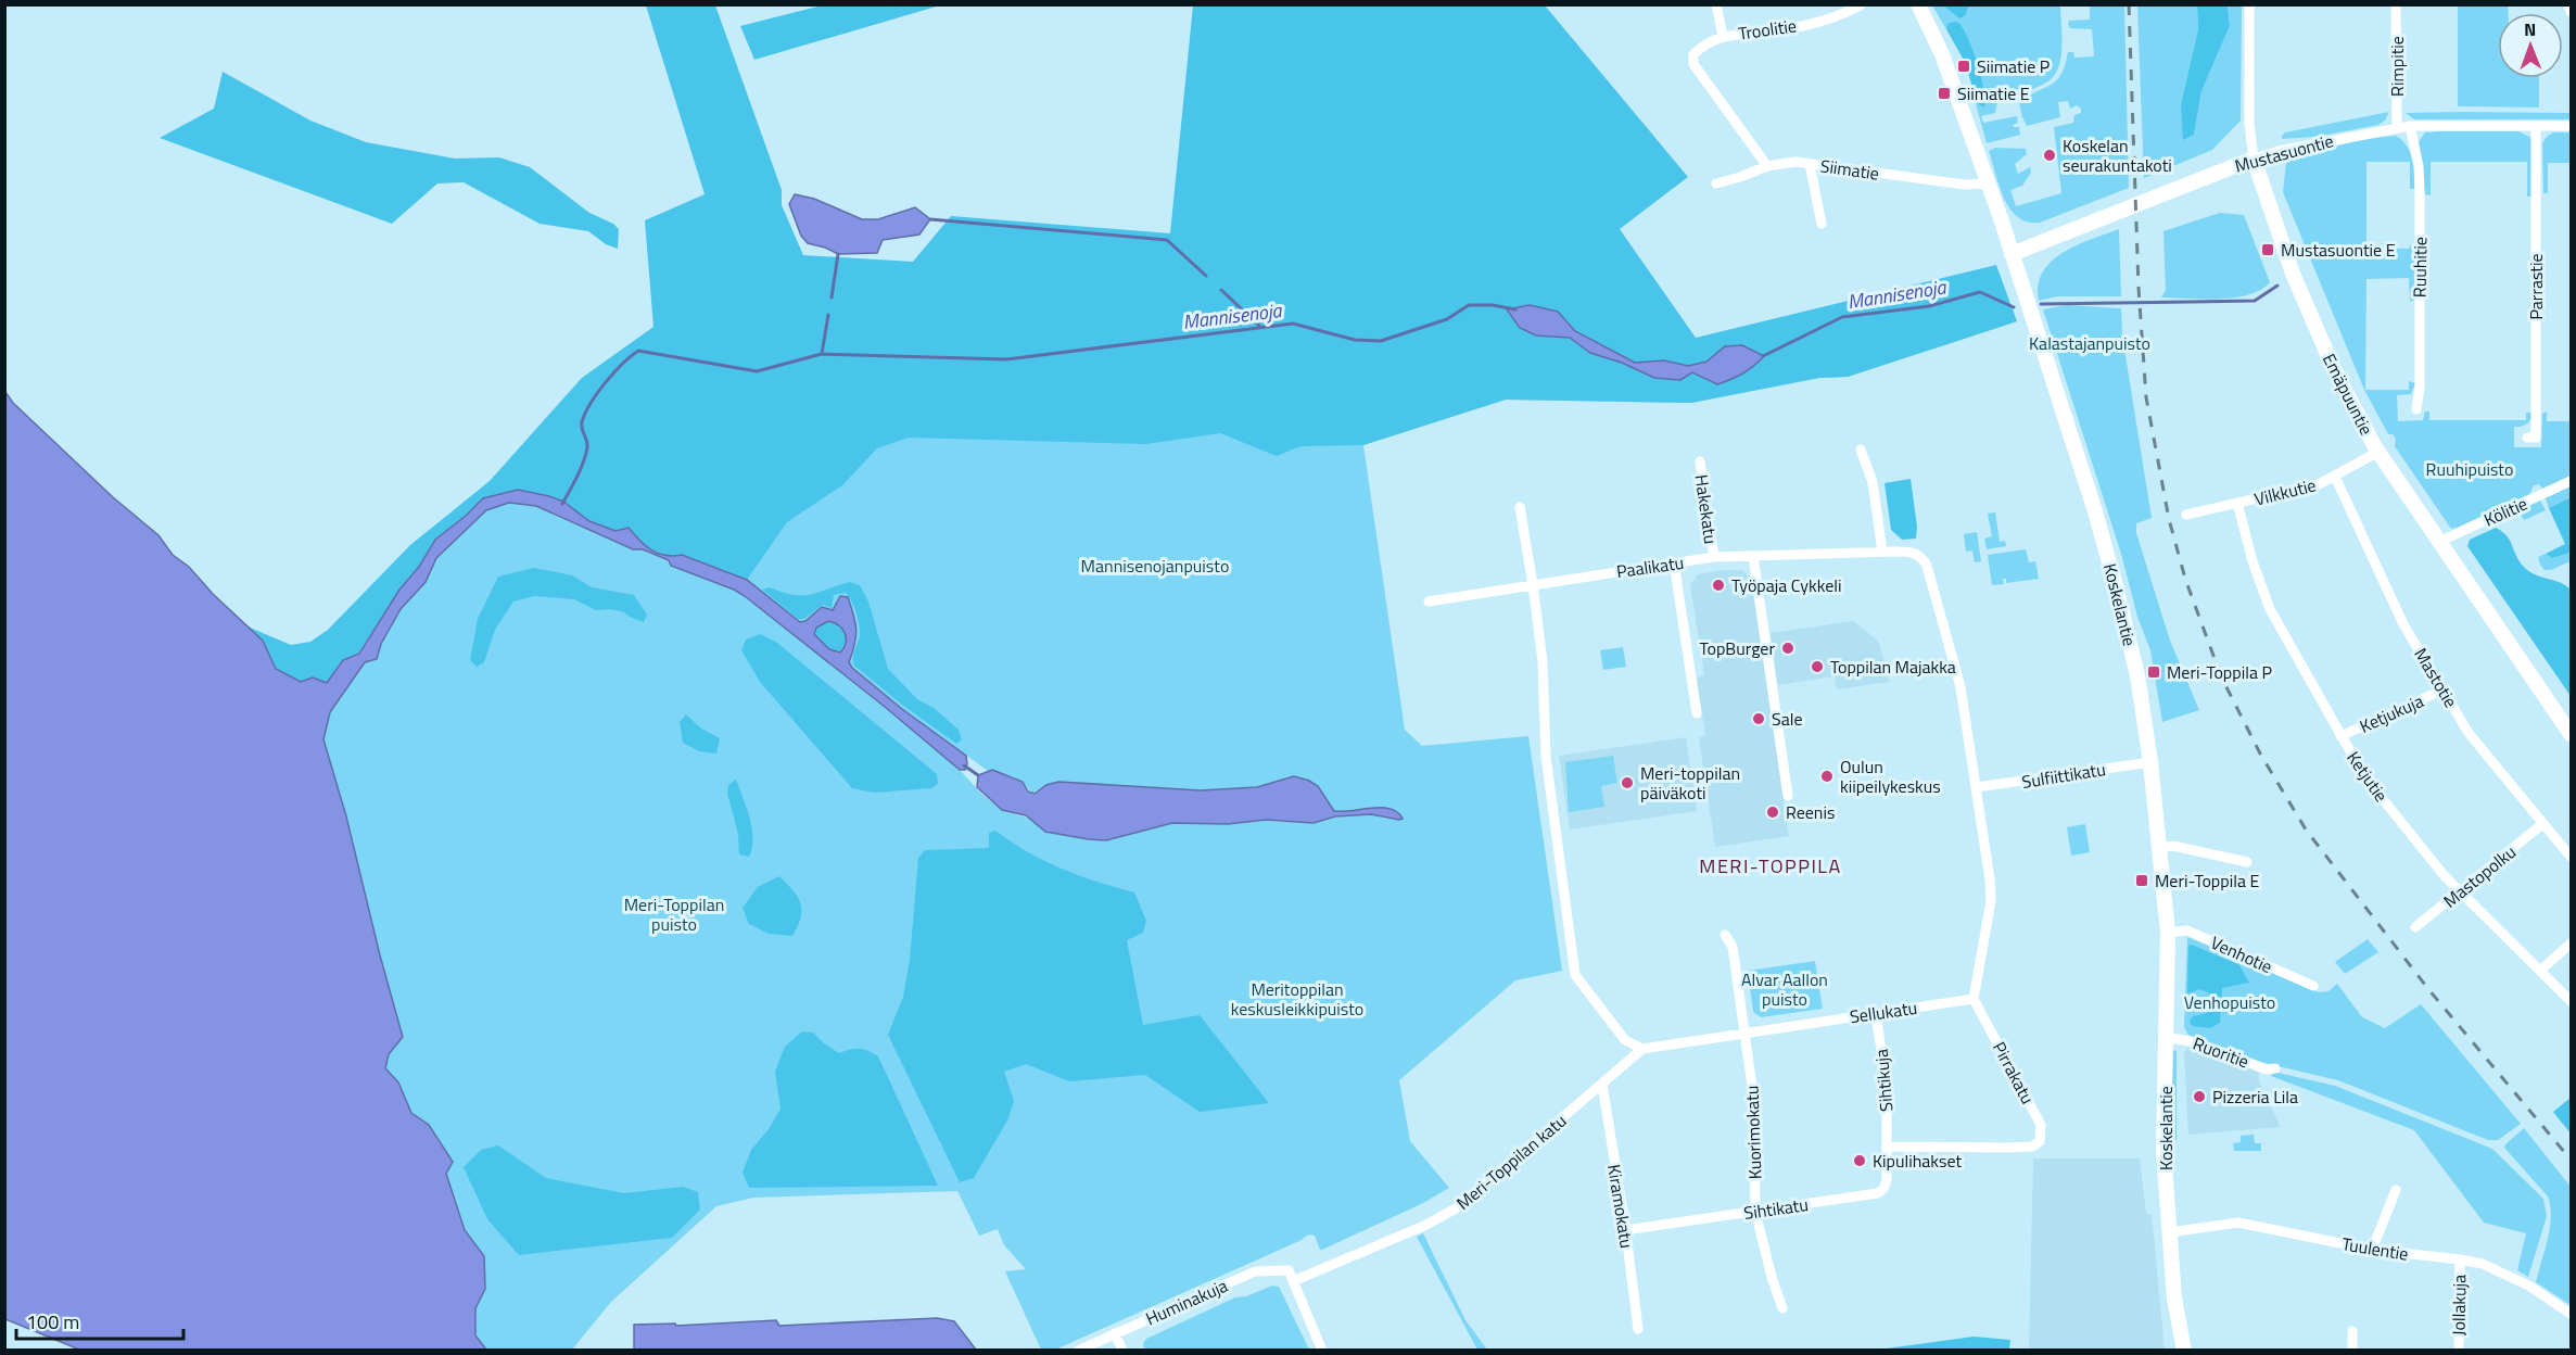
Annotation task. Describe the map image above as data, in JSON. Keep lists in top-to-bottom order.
{
  "streets": {
    "main road": ["Mustasuontie", "Emäpuuntie", "Koskelantie"],
    "street": [
      "Troolitie",
      "Rimpitie",
      "Siimatie",
      "Ruuhitie",
      "Parrastie",
      "Vilkkutie",
      "Hakekatu",
      "Kölitie",
      "Paalikatu",
      "Mastotie",
      "Ketjukuja",
      "Sulfiittikatu",
      "Ketjutie",
      "Mastopolku",
      "Venhotie",
      "Sellukatu",
      "Ruoritie",
      "Pirrakatu",
      "Sihtikuja",
      "Kuorimokatu",
      "Meri-Toppilan katu",
      "Kiramokatu",
      "Sihtikatu",
      "Tuulentie",
      "Huminakuja",
      "Jollakuja"
    ]
  },
  "crossings": [
    ["Troolitie", "Siimatie"],
    ["Rimpitie", "Mustasuontie"],
    ["Mustasuontie", "Ruuhitie"],
    ["Mustasuontie", "Parrastie"],
    ["Mustasuontie", "Emäpuuntie"],
    ["Mustasuontie", "Koskelantie"],
    ["Siimatie", "Koskelantie"],
    ["Emäpuuntie", "Vilkkutie"],
    ["Emäpuuntie", "Kölitie"],
    ["Vilkkutie", "Mastotie"],
    ["Vilkkutie", "Ketjutie"],
    ["Hakekatu", "Paalikatu"],
    ["Paalikatu", "Sulfiittikatu"],
    ["Koskelantie", "Sulfiittikatu"],
    ["Koskelantie", "Venhotie"],
    ["Koskelantie", "Ruoritie"],
    ["Koskelantie", "Tuulentie"],
    ["Mastotie", "Ketjukuja"],
    ["Mastotie", "Mastopolku"],
    ["Ketjukuja", "Ketjutie"],
    ["Ketjutie", "Mastopolku"],
    ["Sellukatu", "Pirrakatu"],
    ["Sellukatu", "Sihtikuja"],
    ["Sellukatu", "Kuorimokatu"],
    ["Sellukatu", "Meri-Toppilan katu"],
    ["Pirrakatu", "Sihtikuja"],
    ["Pirrakatu", "Sihtikatu"],
    ["Sihtikuja", "Sihtikatu"],
    ["Kuorimokatu", "Sihtikatu"],
    ["Meri-Toppilan katu", "Kiramokatu"],
    ["Meri-Toppilan katu", "Huminakuja"],
    ["Kiramokatu", "Sihtikatu"],
    ["Tuulentie", "Jollakuja"]
  ],
  "districts": ["MERI-TOPPILA"],
  "water": ["Mannisenoja"],
  "parks": [
    "Kalastajanpuisto",
    "Ruuhipuisto",
    "Mannisenojanpuisto",
    "Meri-Toppilan puisto",
    "Alvar Aallon puisto",
    "Meritoppilan keskusleikkipuisto",
    "Venhopuisto"
  ],
  "places": {
    "transit": [
      "Siimatie P",
      "Siimatie E",
      "Mustasuontie E",
      "Meri-Toppila P",
      "Meri-Toppila E"
    ],
    "other": [
      "Koskelan seurakuntakoti",
      "Työpaja Cykkeli",
      "TopBurger",
      "Toppilan Majakka",
      "Sale",
      "Oulun kiipeilykeskus",
      "Meri-toppilan päiväkoti",
      "Reenis",
      "Pizzeria Lila",
      "Kipulihakset"
    ]
  },
  "scale_bar": "100 m",
  "north": "top"
}
